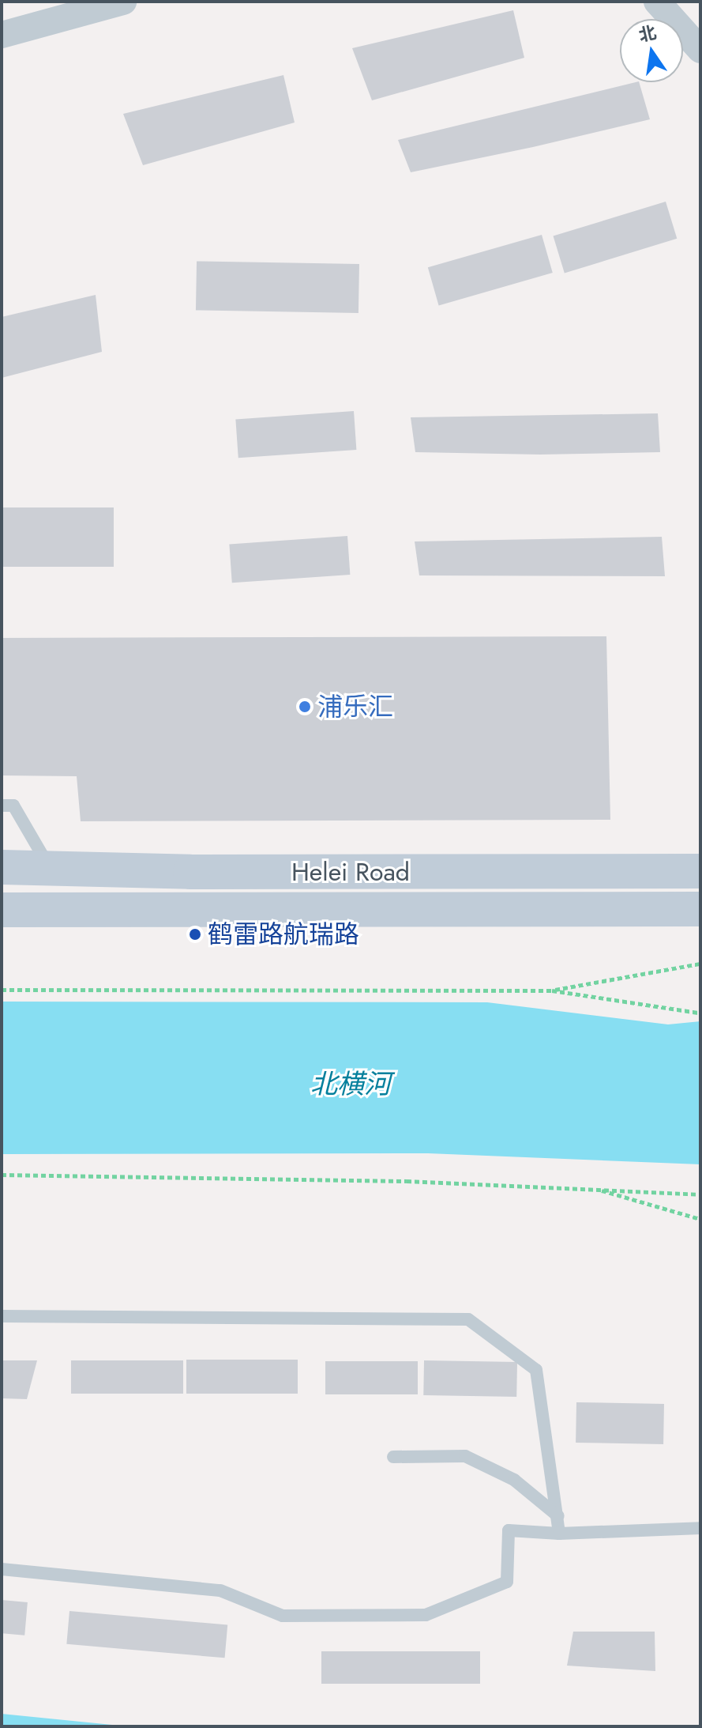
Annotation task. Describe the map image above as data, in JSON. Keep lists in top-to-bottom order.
{
  "streets": {
    "street": ["Helei Road"]
  },
  "water": ["北横河"],
  "places": ["浦乐汇", "鹤雷路航瑞路"],
  "north": "top"
}
